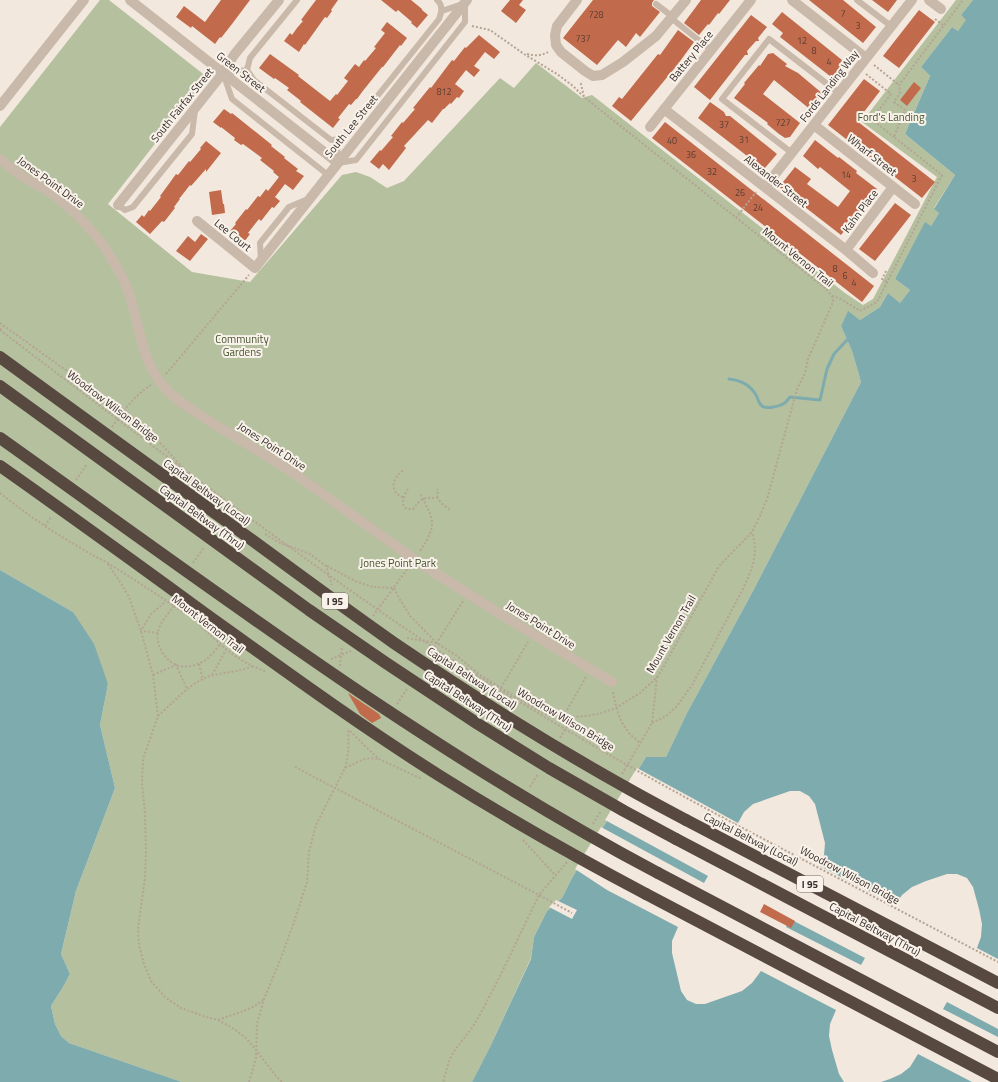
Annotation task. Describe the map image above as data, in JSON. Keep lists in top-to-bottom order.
{
  "streets": {
    "highway": ["Capital Beltway (Local)", "Capital Beltway (Thru)", "I 95"],
    "street": [
      "Battery Place",
      "Green Street",
      "Fords Landing Way",
      "South Fairfax Street",
      "South Lee Street",
      "Wharf Street",
      "Alexander Street",
      "Jones Point Drive",
      "Kahn Place",
      "Lee Court"
    ],
    "path": ["Mount Vernon Trail", "Woodrow Wilson Bridge"]
  },
  "crossings": [
    ["Battery Place", "Alexander Street"],
    ["Green Street", "South Fairfax Street"],
    ["Green Street", "South Lee Street"],
    ["Fords Landing Way", "Wharf Street"],
    ["Fords Landing Way", "Alexander Street"],
    ["South Lee Street", "Lee Court"],
    ["Wharf Street", "Kahn Place"],
    ["Alexander Street", "Kahn Place"]
  ],
  "parks": ["Ford's Landing", "Community Gardens", "Jones Point Park"],
  "house_numbers": [
    "7",
    "728",
    "3",
    "737",
    "12",
    "8",
    "4",
    "812",
    "727",
    "37",
    "31",
    "40",
    "36",
    "32",
    "14",
    "3",
    "26",
    "24",
    "8",
    "6",
    "4"
  ]
}
